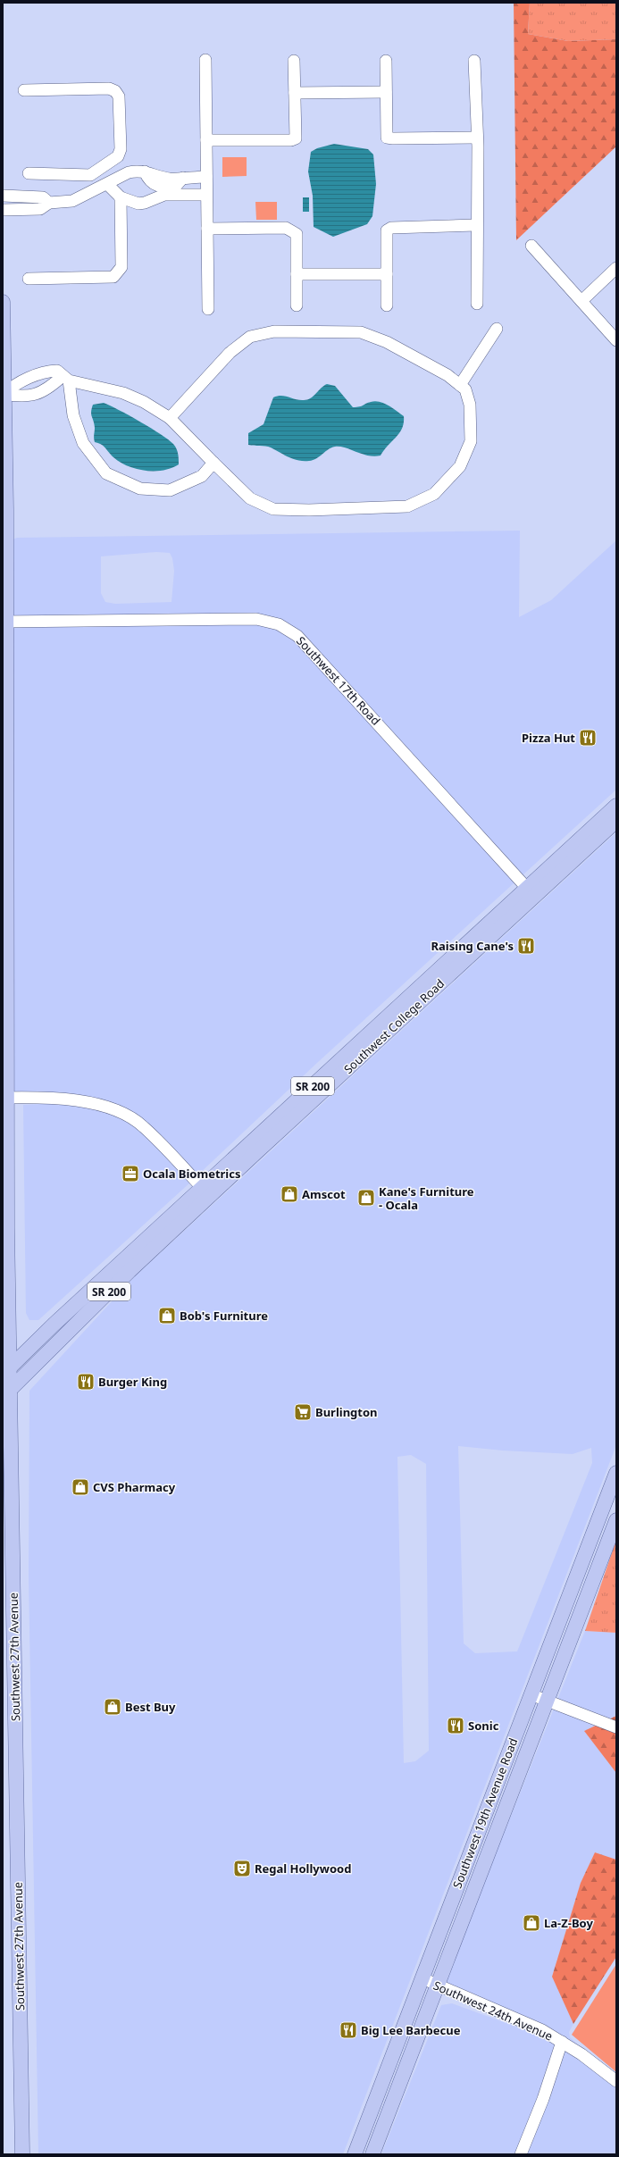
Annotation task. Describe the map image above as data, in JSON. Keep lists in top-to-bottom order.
{
  "streets": {
    "main road": [
      "Southwest College Road",
      "SR 200",
      "Southwest 27th Avenue",
      "Southwest 19th Avenue Road"
    ],
    "street": ["Southwest 17th Road", "Southwest 24th Avenue"]
  },
  "crossings": [
    ["Southwest 17th Road", "Southwest College Road"],
    ["Southwest 17th Road", "Southwest 27th Avenue"],
    ["Southwest College Road", "Southwest 27th Avenue"],
    ["Southwest 19th Avenue Road", "Southwest 24th Avenue"]
  ],
  "places": {
    "restaurant": [
      "Pizza Hut",
      "Raising Cane's",
      "Burger King",
      "Sonic",
      "Big Lee Barbecue"
    ],
    "office": ["Ocala Biometrics"],
    "shop": [
      "Amscot",
      "Kane's Furniture - Ocala",
      "Bob's Furniture",
      "CVS Pharmacy",
      "Best Buy",
      "La-Z-Boy"
    ],
    "supermarket": ["Burlington"],
    "theatre": ["Regal Hollywood"]
  }
}
